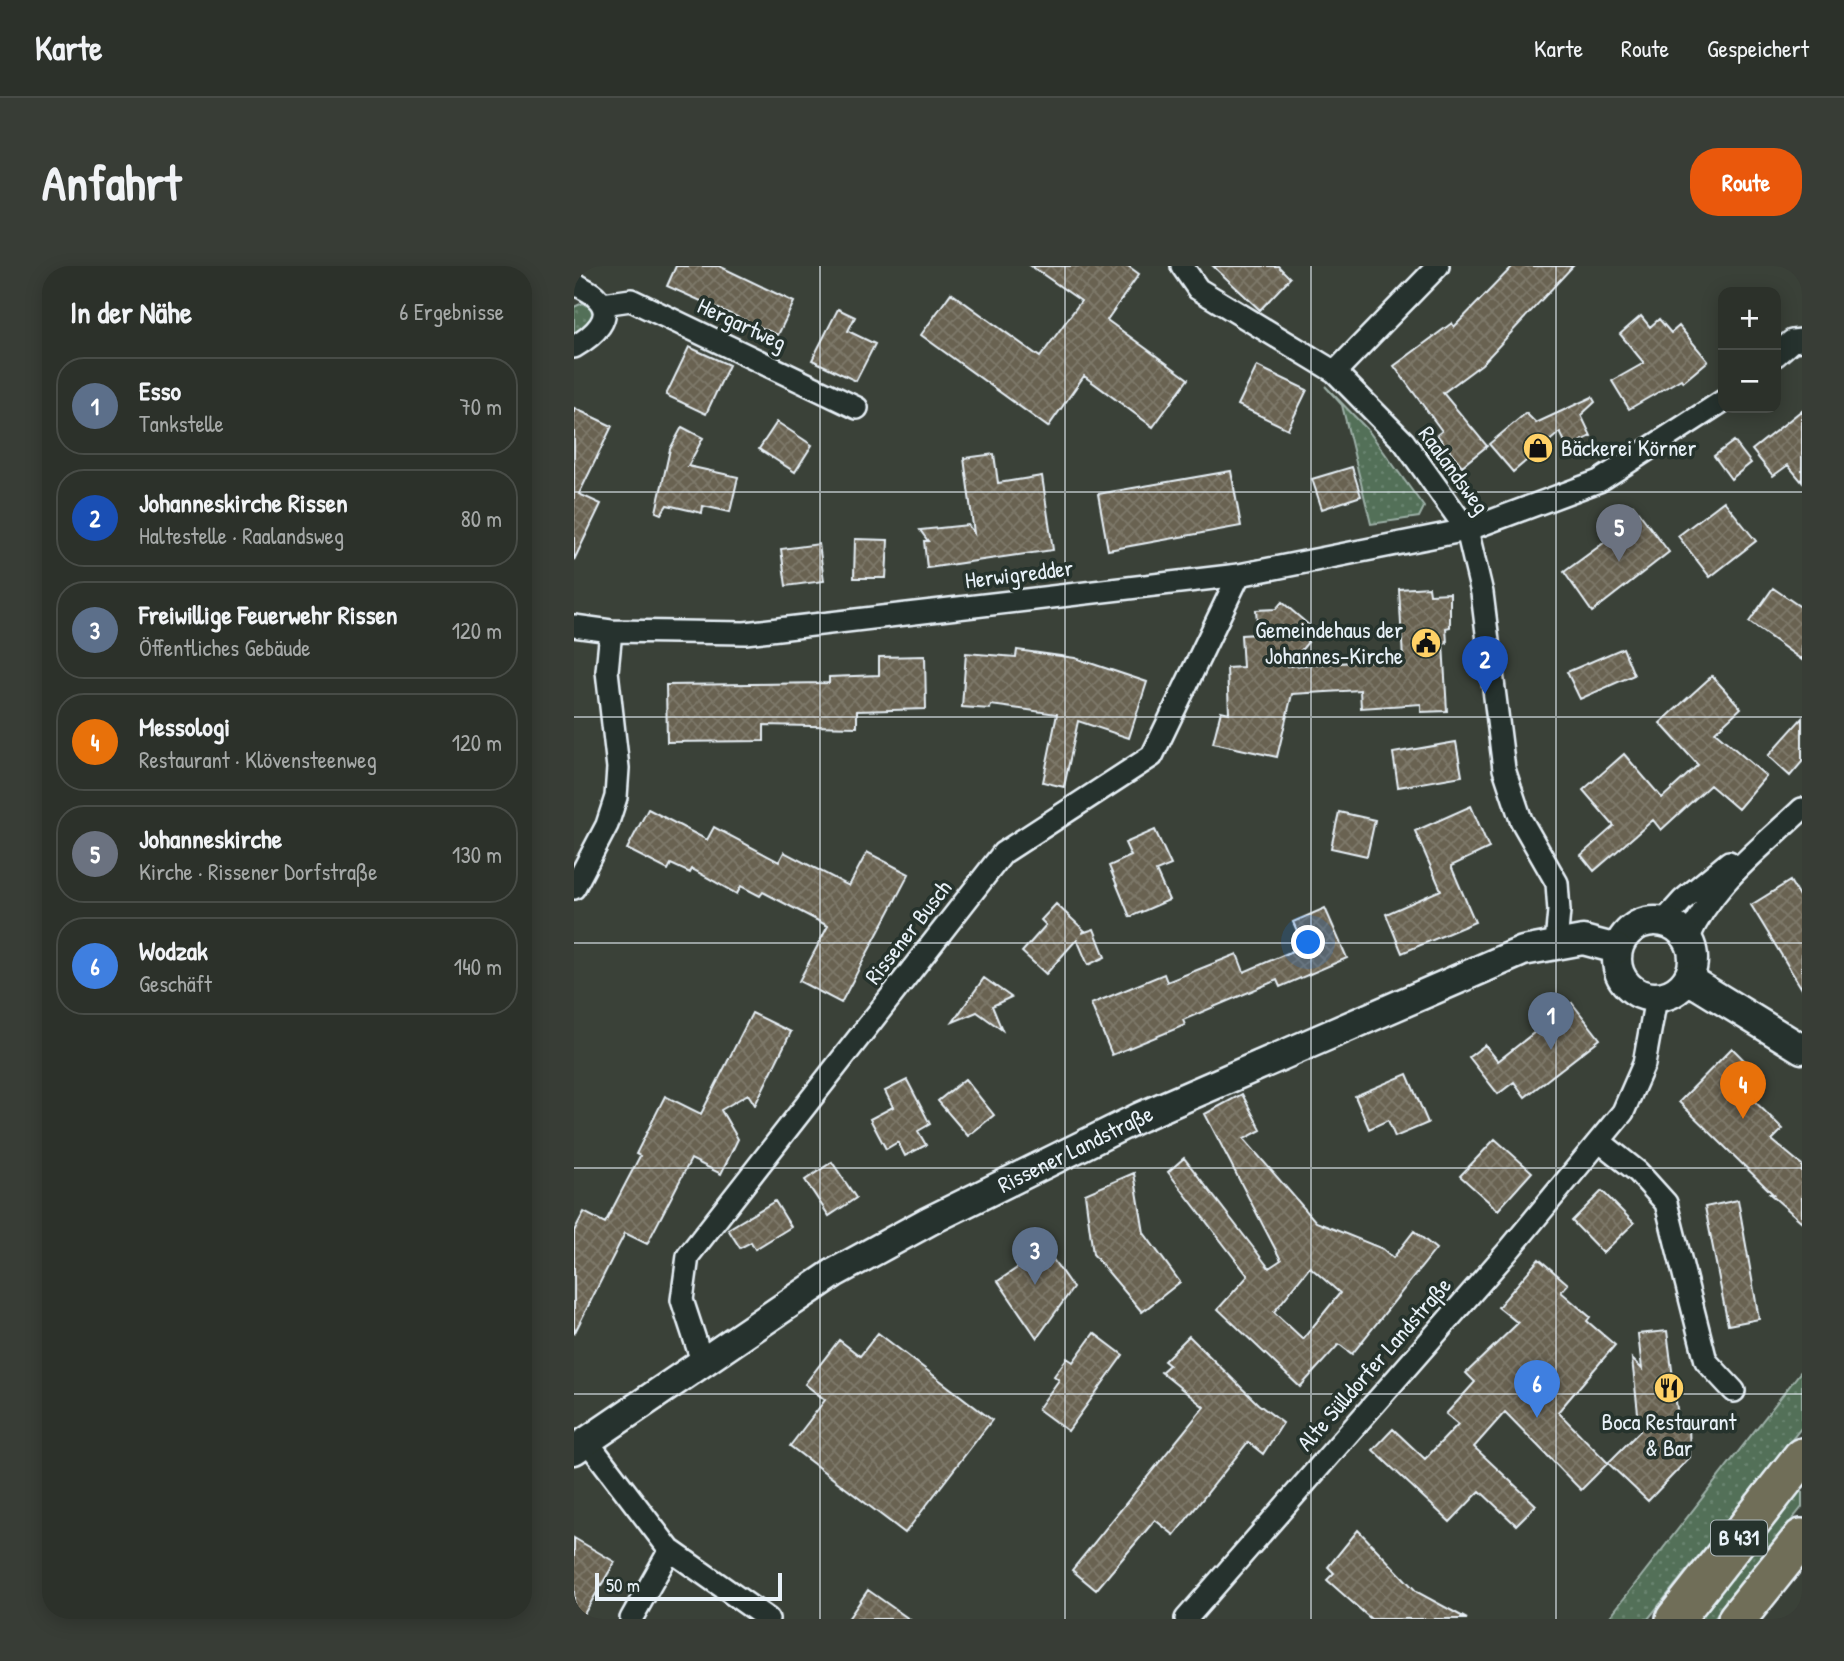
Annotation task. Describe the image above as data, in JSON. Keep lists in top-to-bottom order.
{
  "streets": {
    "highway": ["B 431"],
    "street": [
      "Hergartweg",
      "Raalandsweg",
      "Herwigredder",
      "Rissener Busch",
      "Rissener Landstraße",
      "Alte Sülldorfer Landstraße"
    ]
  },
  "crossings": [
    ["Raalandsweg", "Herwigredder"],
    ["Raalandsweg", "Rissener Landstraße"],
    ["Herwigredder", "Rissener Busch"],
    ["Rissener Busch", "Rissener Landstraße"],
    ["Rissener Landstraße", "Alte Sülldorfer Landstraße"]
  ],
  "places": {
    "shop": ["Bäckerei Körner"],
    "public building": ["Gemeindehaus der Johannes-Kirche"],
    "restaurant": ["Boca Restaurant & Bar"]
  },
  "scale_bar": "50 m",
  "page": {
    "header": "Karte",
    "nav": ["Karte", "Route", "Gespeichert"],
    "buttons": "Route",
    "title": "Anfahrt",
    "heading": ["In der Nähe", "6 Ergebnisse"],
    "map_buttons": ["+", "−"],
    "list": [
      {
        "mark": "1",
        "name": "Esso",
        "note": "Tankstelle",
        "value": "70 m"
      },
      {
        "mark": "2",
        "name": "Johanneskirche Rissen",
        "note": "Haltestelle · Raalandsweg",
        "value": "80 m"
      },
      {
        "mark": "3",
        "name": "Freiwillige Feuerwehr Rissen",
        "note": "Öffentliches Gebäude",
        "value": "120 m"
      },
      {
        "mark": "4",
        "name": "Messologi",
        "note": "Restaurant · Klövensteenweg",
        "value": "120 m"
      },
      {
        "mark": "5",
        "name": "Johanneskirche",
        "note": "Kirche · Rissener Dorfstraße",
        "value": "130 m"
      },
      {
        "mark": "6",
        "name": "Wodzak",
        "note": "Geschäft",
        "value": "140 m"
      }
    ],
    "pins": [
      "5",
      "2",
      "1",
      "4",
      "3",
      "6"
    ],
    "scale": "50 m"
  }
}
